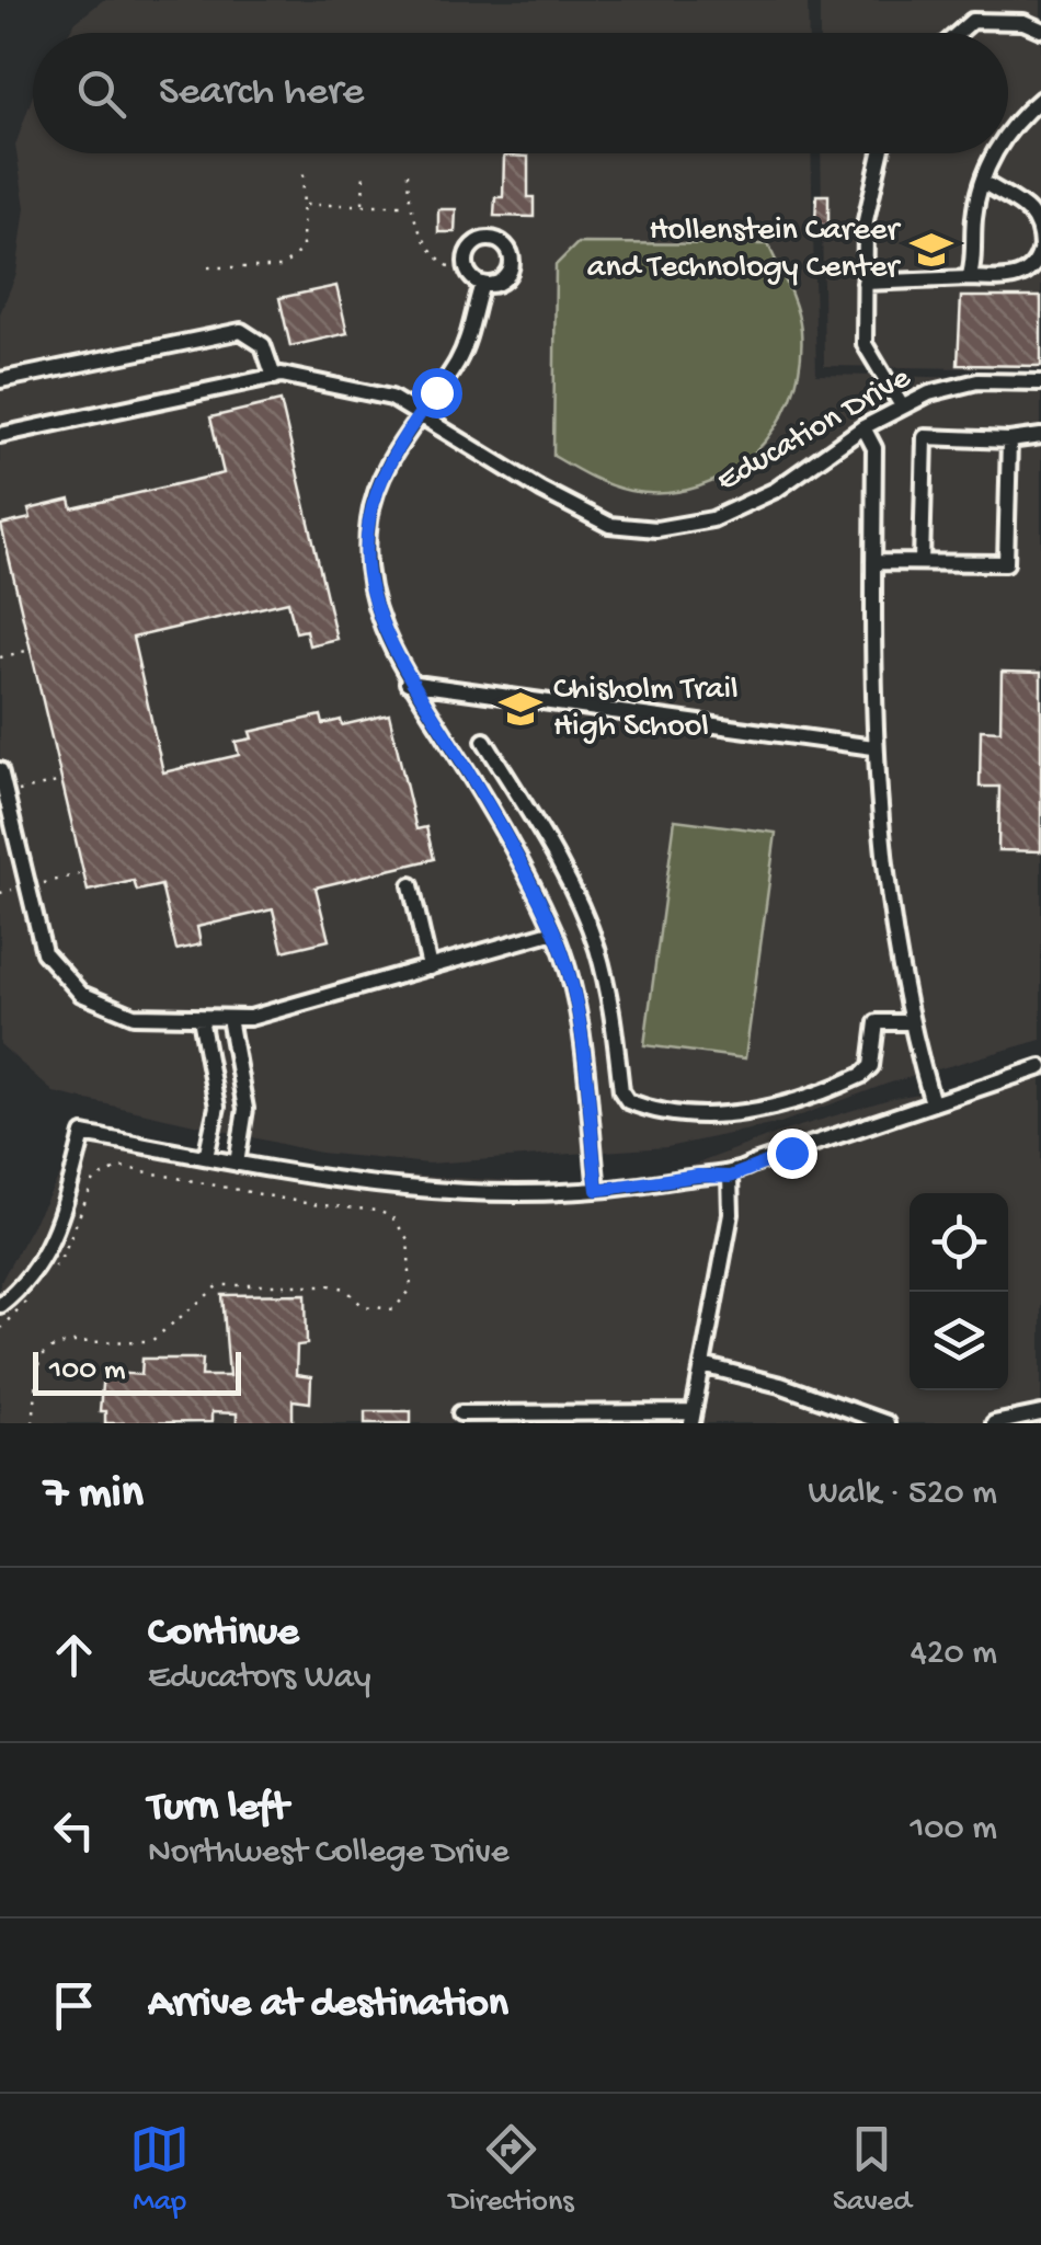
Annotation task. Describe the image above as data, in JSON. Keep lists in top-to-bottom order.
{
  "streets": {
    "street": ["Education Drive"]
  },
  "places": {
    "school or university": ["Hollenstein Career and Technology Center", "Chisholm Trail High School"]
  },
  "scale_bar": "100 m",
  "page": {
    "search": "Search here",
    "scale": "100 m",
    "heading": ["7 min", "Walk · 520 m"],
    "list": [
      ["Continue", "Educators Way", "420 m"],
      ["Turn left", "Northwest College Drive", "100 m"],
      "Arrive at destination"
    ],
    "nav": ["Map", "Directions", "Saved"]
  }
}
